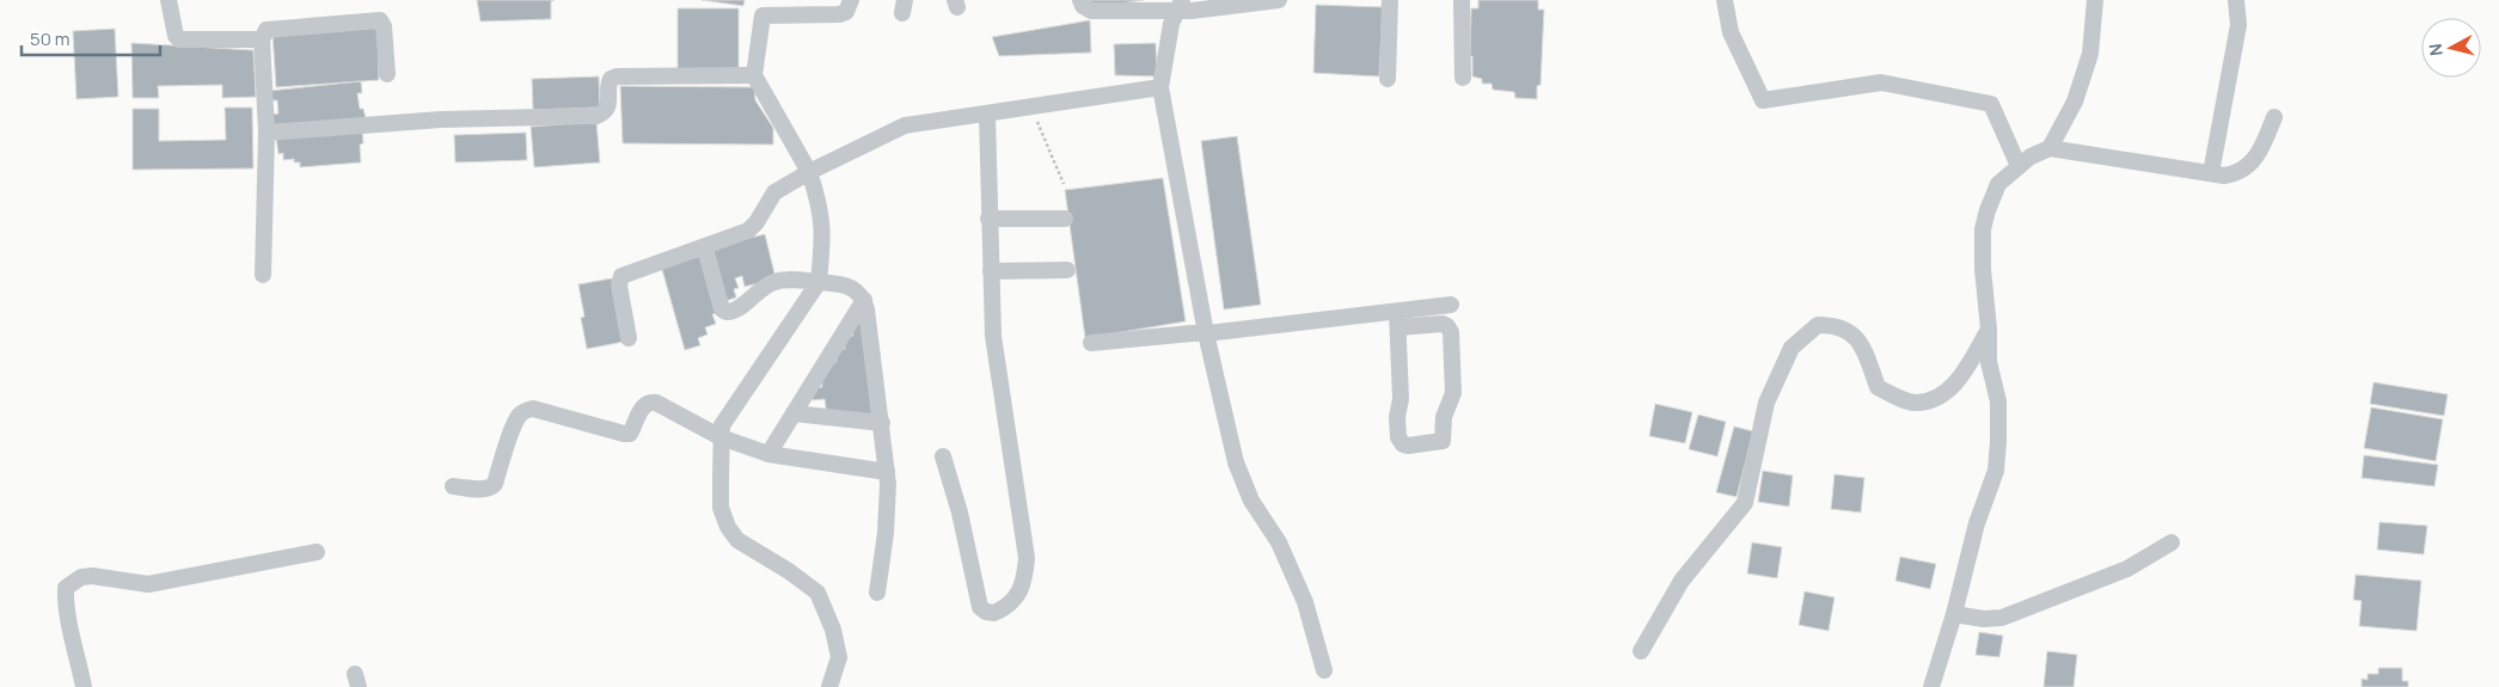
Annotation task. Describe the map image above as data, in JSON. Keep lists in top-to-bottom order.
{
  "scale_bar": "50 m",
  "north": "left"
}
